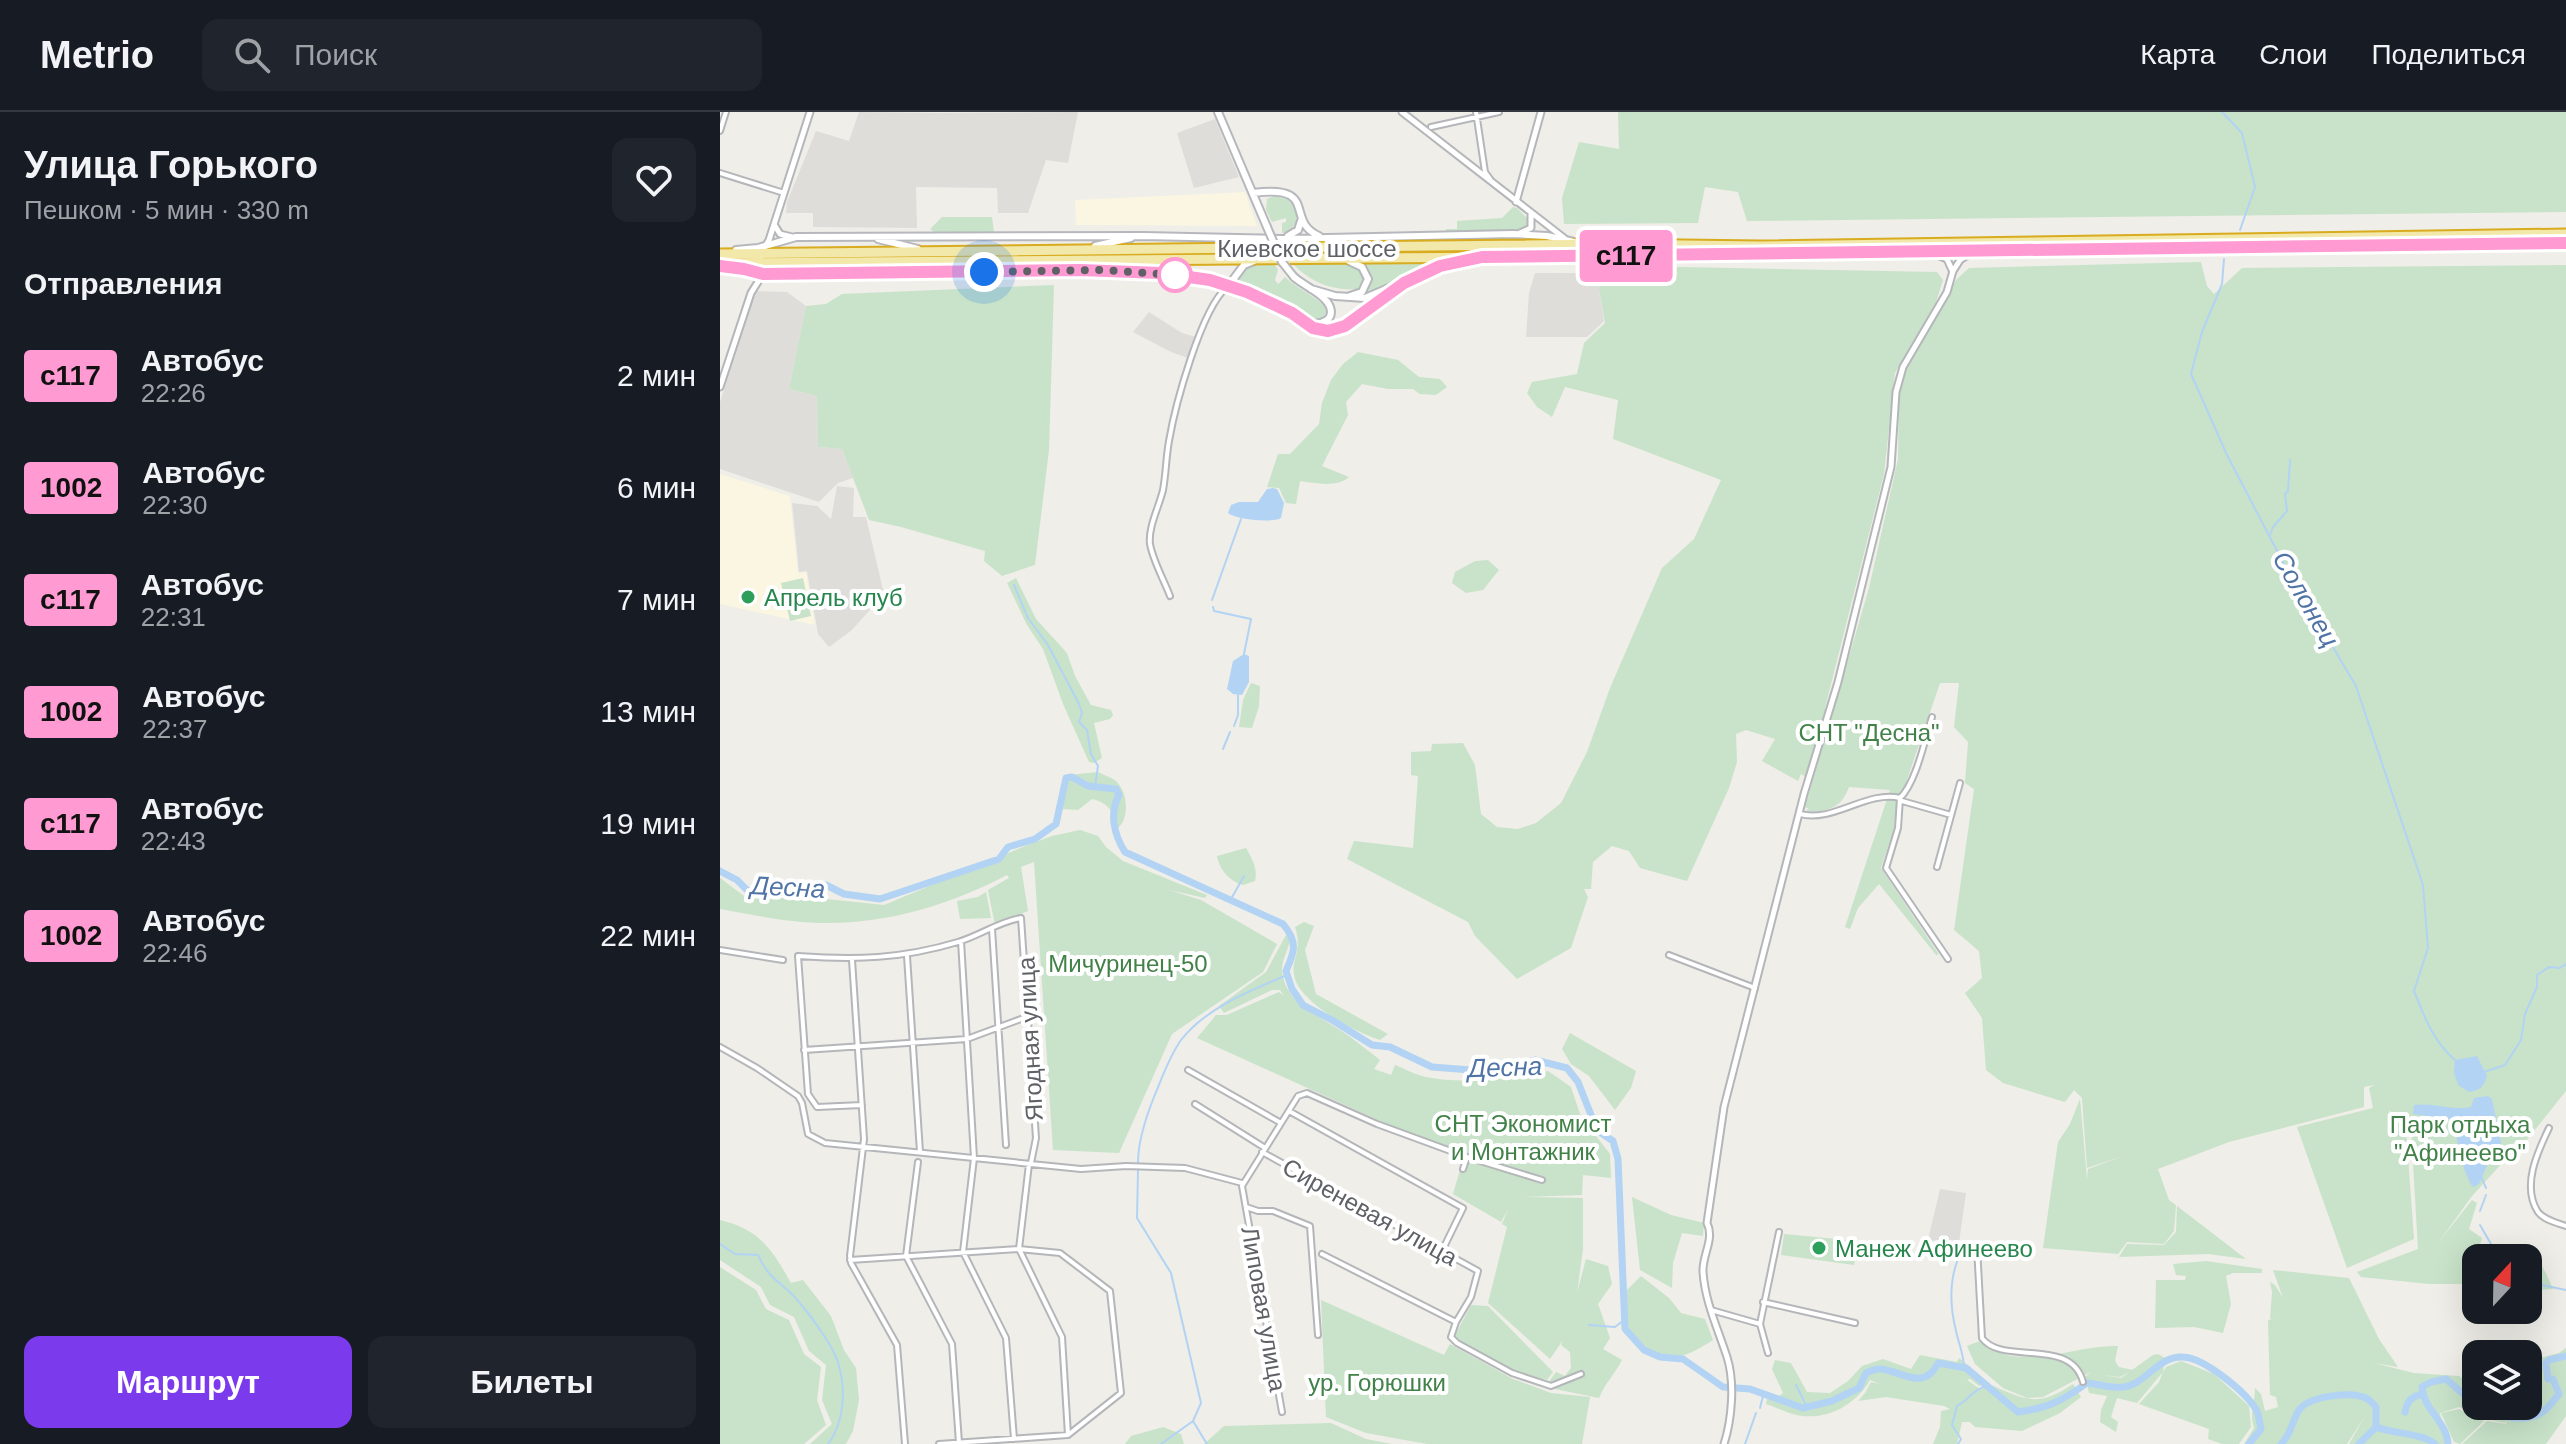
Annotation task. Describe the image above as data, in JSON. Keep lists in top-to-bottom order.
{
  "streets": {
    "highway": ["Киевское шоссе"],
    "street": ["Ягодная улица", "Сиреневая улица", "Липовая улица"]
  },
  "water": ["Солонец", "Десна"],
  "parks": [
    "СНТ \"Десна\"",
    "Мичуринец-50",
    "СНТ Экономист и Монтажник",
    "Парк отдыха \"Афинеево\"",
    "ур. Горюшки"
  ],
  "places": ["Апрель клуб", "Манеж Афинеево"],
  "lines": ["bus line с117"],
  "north": "top",
  "page": {
    "header": "Metrio",
    "search": "Поиск",
    "nav": ["Карта", "Слои", "Поделиться"],
    "heading": [
      ["Улица Горького", "Пешком · 5 мин · 330 m"],
      "Отправления"
    ],
    "on_map": "с117",
    "list": [
      {
        "mark": "с117",
        "name": "Автобус",
        "note": "22:26",
        "value": "2 мин"
      },
      {
        "mark": "1002",
        "name": "Автобус",
        "note": "22:30",
        "value": "6 мин"
      },
      {
        "mark": "с117",
        "name": "Автобус",
        "note": "22:31",
        "value": "7 мин"
      },
      {
        "mark": "1002",
        "name": "Автобус",
        "note": "22:37",
        "value": "13 мин"
      },
      {
        "mark": "с117",
        "name": "Автобус",
        "note": "22:43",
        "value": "19 мин"
      },
      {
        "mark": "1002",
        "name": "Автобус",
        "note": "22:46",
        "value": "22 мин"
      }
    ],
    "buttons": ["Маршрут", "Билеты"]
  }
}
